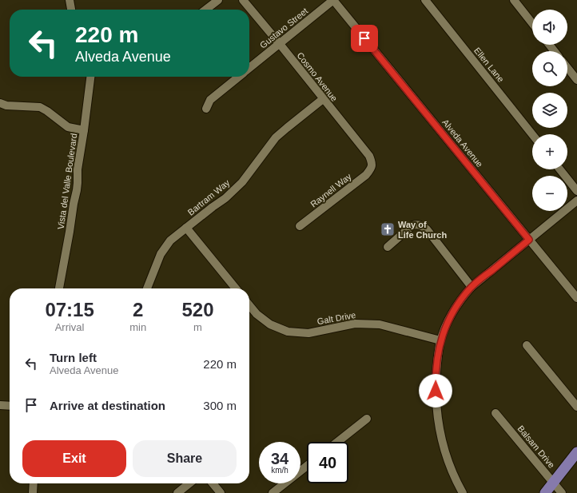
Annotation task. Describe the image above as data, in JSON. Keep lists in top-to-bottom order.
{
  "streets": {
    "street": [
      "Gustavo Street",
      "Ellen Lane",
      "Cosmo Avenue",
      "Alveda Avenue",
      "Vista del Valle Boulevard",
      "Raynell Way",
      "Bartram Way",
      "Galt Drive",
      "Balsam Drive"
    ]
  },
  "crossings": [
    ["Gustavo Street", "Cosmo Avenue"],
    ["Gustavo Street", "Alveda Avenue"],
    ["Cosmo Avenue", "Raynell Way"],
    ["Cosmo Avenue", "Bartram Way"]
  ],
  "places": {
    "church": ["Way of Life Church"]
  },
  "page": {
    "map_buttons": ["+", "−"],
    "turn": ["220 m", "Alveda Avenue"],
    "eta": [
      "07:15",
      "Arrival",
      "2",
      "min",
      "520",
      "m"
    ],
    "list": [
      {
        "name": "Turn left",
        "note": "Alveda Avenue",
        "value": "220 m"
      },
      {
        "name": "Arrive at destination",
        "value": "300 m"
      }
    ],
    "buttons": ["Exit", "Share"],
    "speed": "34 km/h",
    "limit": "40"
  }
}
